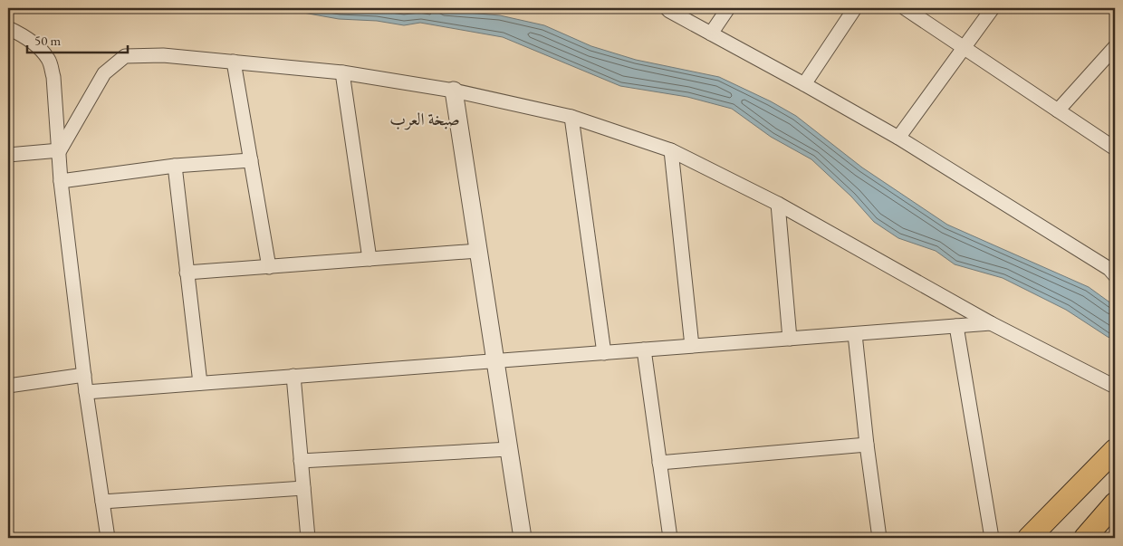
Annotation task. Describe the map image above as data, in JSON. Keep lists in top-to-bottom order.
{
  "districts": ["صبخة العرب"],
  "scale_bar": "50 m"
}
